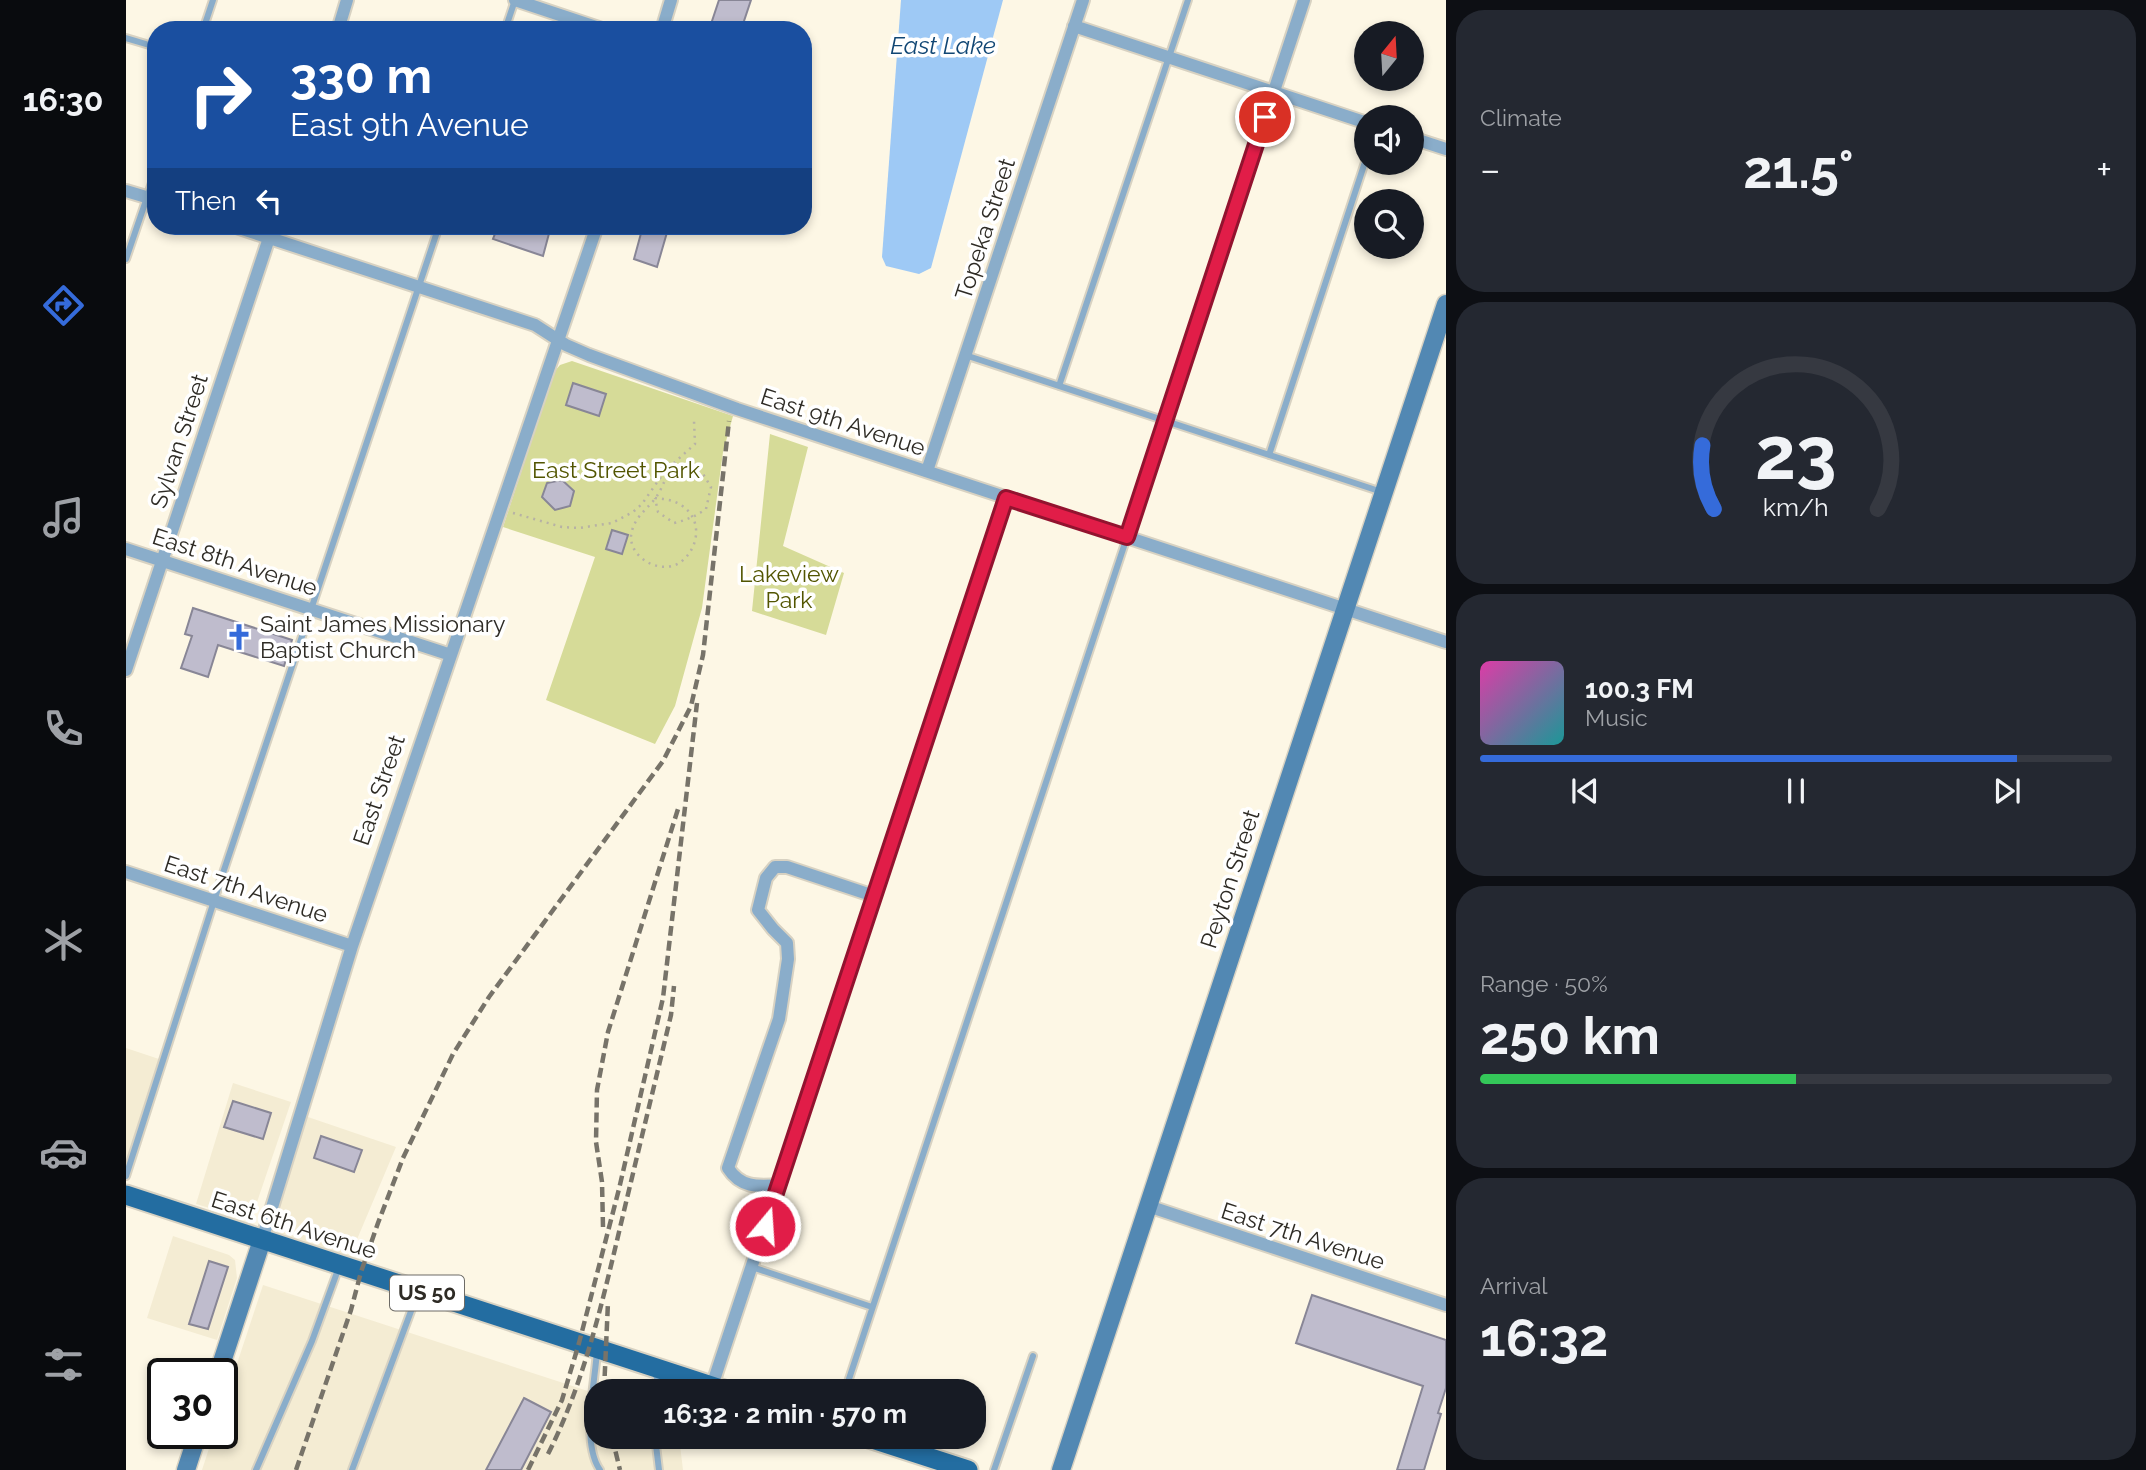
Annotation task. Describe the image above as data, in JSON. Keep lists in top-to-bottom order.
{
  "streets": {
    "main road": ["East 6th Avenue", "US 50"],
    "street": [
      "Topeka Street",
      "East 9th Avenue",
      "Sylvan Street",
      "East 8th Avenue",
      "East Street",
      "Peyton Street",
      "East 7th Avenue"
    ]
  },
  "crossings": [
    ["Topeka Street", "East 9th Avenue"],
    ["East 9th Avenue", "East Street"],
    ["East 9th Avenue", "Peyton Street"],
    ["Sylvan Street", "East 8th Avenue"],
    ["East 8th Avenue", "East Street"],
    ["East Street", "East 7th Avenue"],
    ["East Street", "East 6th Avenue"],
    ["Peyton Street", "East 7th Avenue"]
  ],
  "water": ["East Lake"],
  "parks": ["East Street Park", "Lakeview Park"],
  "places": {
    "church": ["Saint James Missionary Baptist Church"]
  },
  "north": "top",
  "page": {
    "tabs": "16:30",
    "tile": [
      "Climate",
      ["Range · 50%", "250 km"],
      ["Arrival", "16:32"]
    ],
    "turn": ["330 m", "East 9th Avenue"],
    "heat": ["−", "21.5°", "+"],
    "then": "Then",
    "song": ["100.3 FM", "Music"],
    "limit": "30",
    "trip": "16:32 · 2 min · 570 m",
    "gauge": ["23", "km/h"]
  }
}
